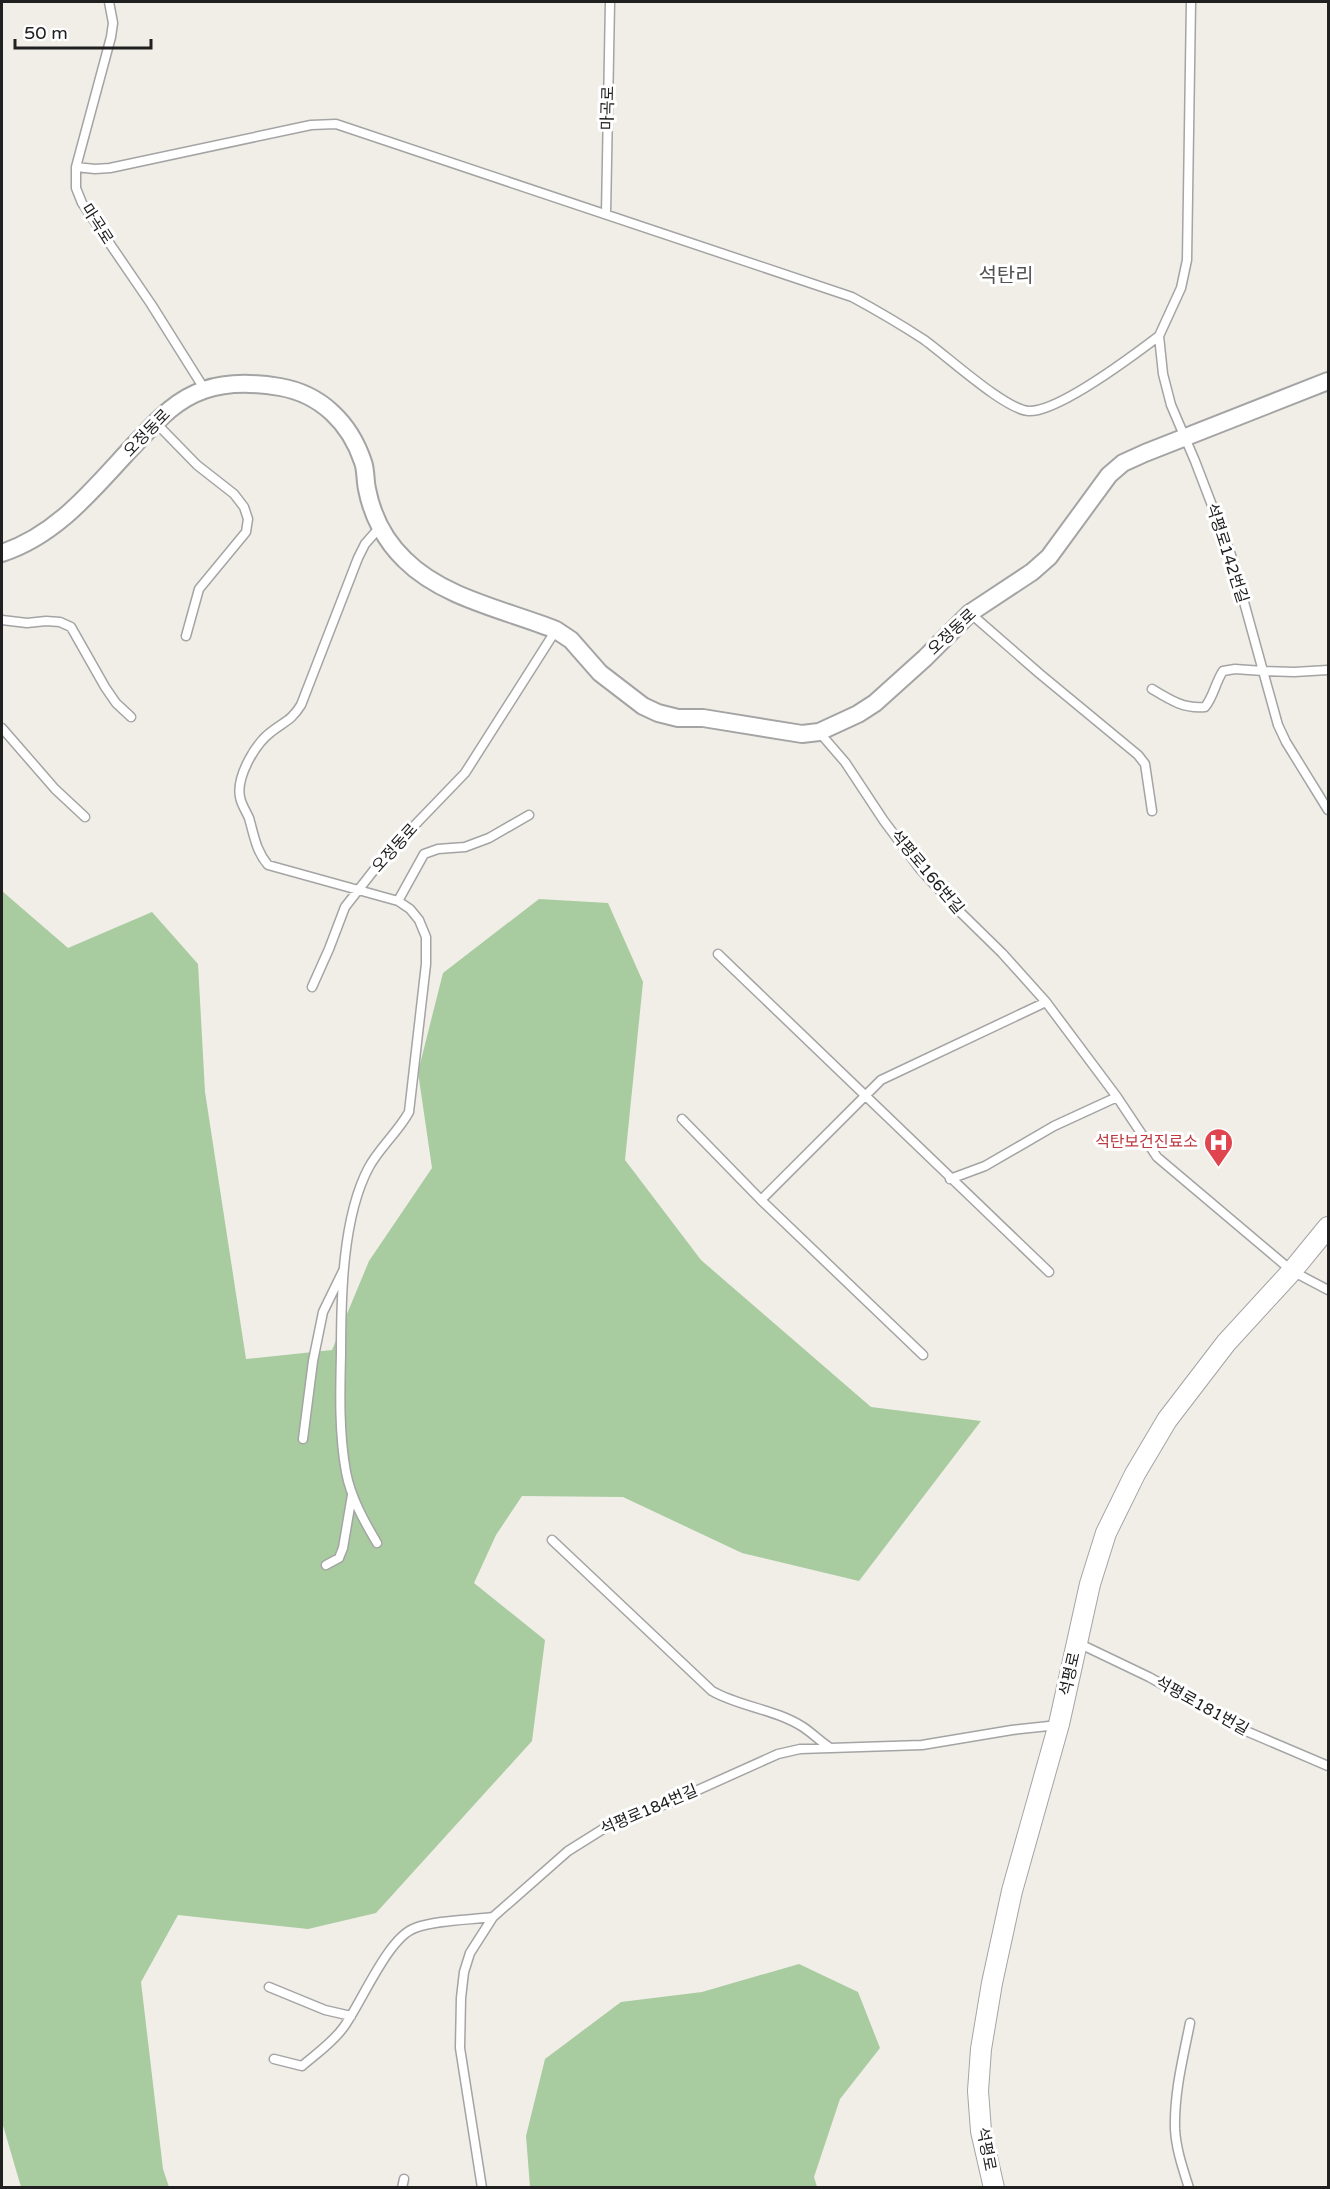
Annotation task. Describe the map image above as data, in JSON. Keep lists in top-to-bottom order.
{
  "streets": {
    "street": ["오정동로", "석평로"],
    "lane": [
      "마곡로",
      "석평로142번길",
      "석평로166번길",
      "석평로181번길",
      "석평로184번길"
    ]
  },
  "crossings": [
    ["마곡로", "오정동로"],
    ["오정동로", "석평로142번길"],
    ["오정동로", "석평로166번길"],
    ["석평로166번길", "석평로"],
    ["석평로", "석평로181번길"],
    ["석평로", "석평로184번길"]
  ],
  "districts": ["석탄리"],
  "places": {
    "hospital": ["석탄보건진료소"]
  },
  "scale_bar": "50 m"
}
